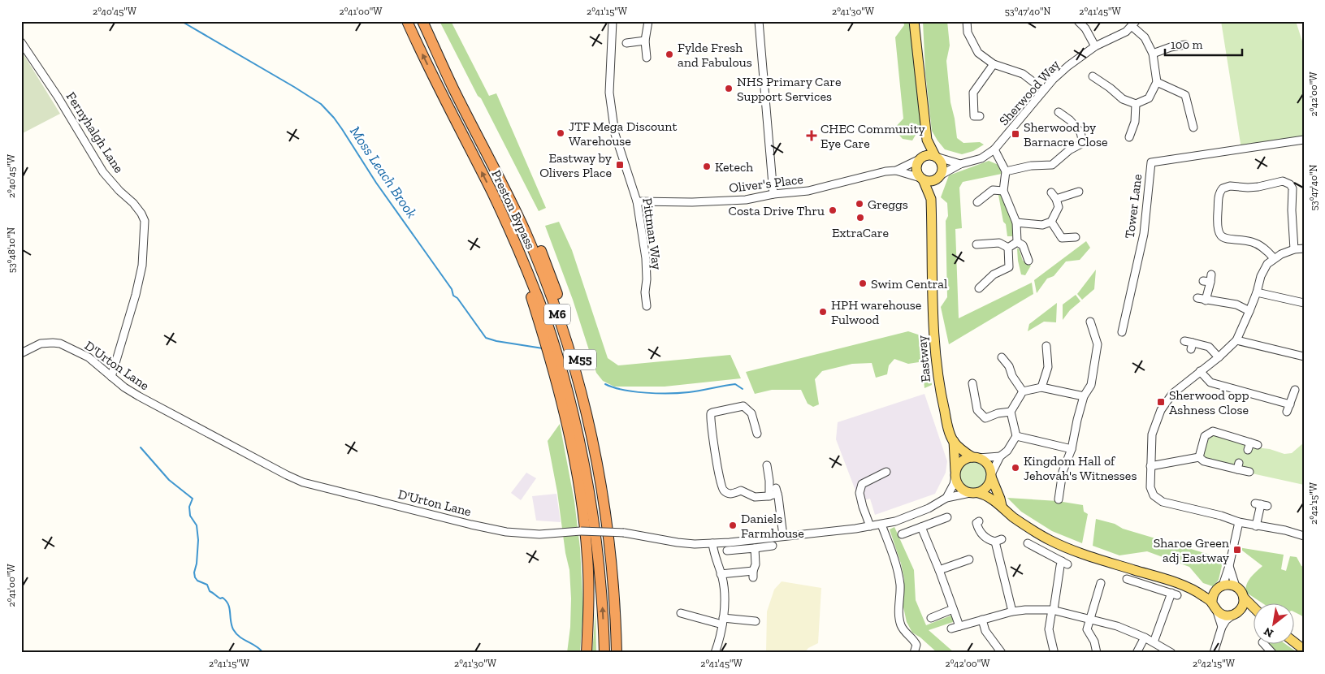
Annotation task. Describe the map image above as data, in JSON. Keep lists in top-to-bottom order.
{
  "streets": {
    "highway": ["Preston Bypass", "M6", "M55"],
    "main road": ["Eastway"],
    "street": [
      "Sherwood Way",
      "Fernyhalgh Lane",
      "Oliver's Place",
      "Tower Lane",
      "Pittman Way",
      "D'Urton Lane"
    ]
  },
  "crossings": [
    ["Sherwood Way", "Oliver's Place"],
    ["Sherwood Way", "Eastway"],
    ["Fernyhalgh Lane", "D'Urton Lane"],
    ["Oliver's Place", "Pittman Way"],
    ["Oliver's Place", "Eastway"],
    ["Preston Bypass", "M6"],
    ["Preston Bypass", "M55"],
    ["M6", "M55"],
    ["Eastway", "D'Urton Lane"]
  ],
  "water": ["Moss Leach Brook"],
  "places": {
    "other": [
      "Fylde Fresh and Fabulous",
      "NHS Primary Care Support Services",
      "JTF Mega Discount Warehouse",
      "Ketech",
      "Greggs",
      "Costa Drive Thru",
      "ExtraCare",
      "Swim Central",
      "HPH warehouse Fulwood",
      "Kingdom Hall of Jehovah's Witnesses",
      "Daniels Farmhouse"
    ],
    "transit": [
      "Sherwood by Barnacre Close",
      "Eastway by Olivers Place",
      "Sherwood opp Ashness Close",
      "Sharoe Green adj Eastway"
    ],
    "health": ["CHEC Community Eye Care"]
  },
  "scale_bar": "100 m",
  "north": "bottom left",
  "coordinates": [
    "2°40'45\"W",
    "2°41'00\"W",
    "2°41'15\"W",
    "2°41'30\"W",
    "53°47'40\"N",
    "2°41'45\"W",
    "2°42'00\"W",
    "53°48'10\"N",
    "2°42'15\"W"
  ]
}
